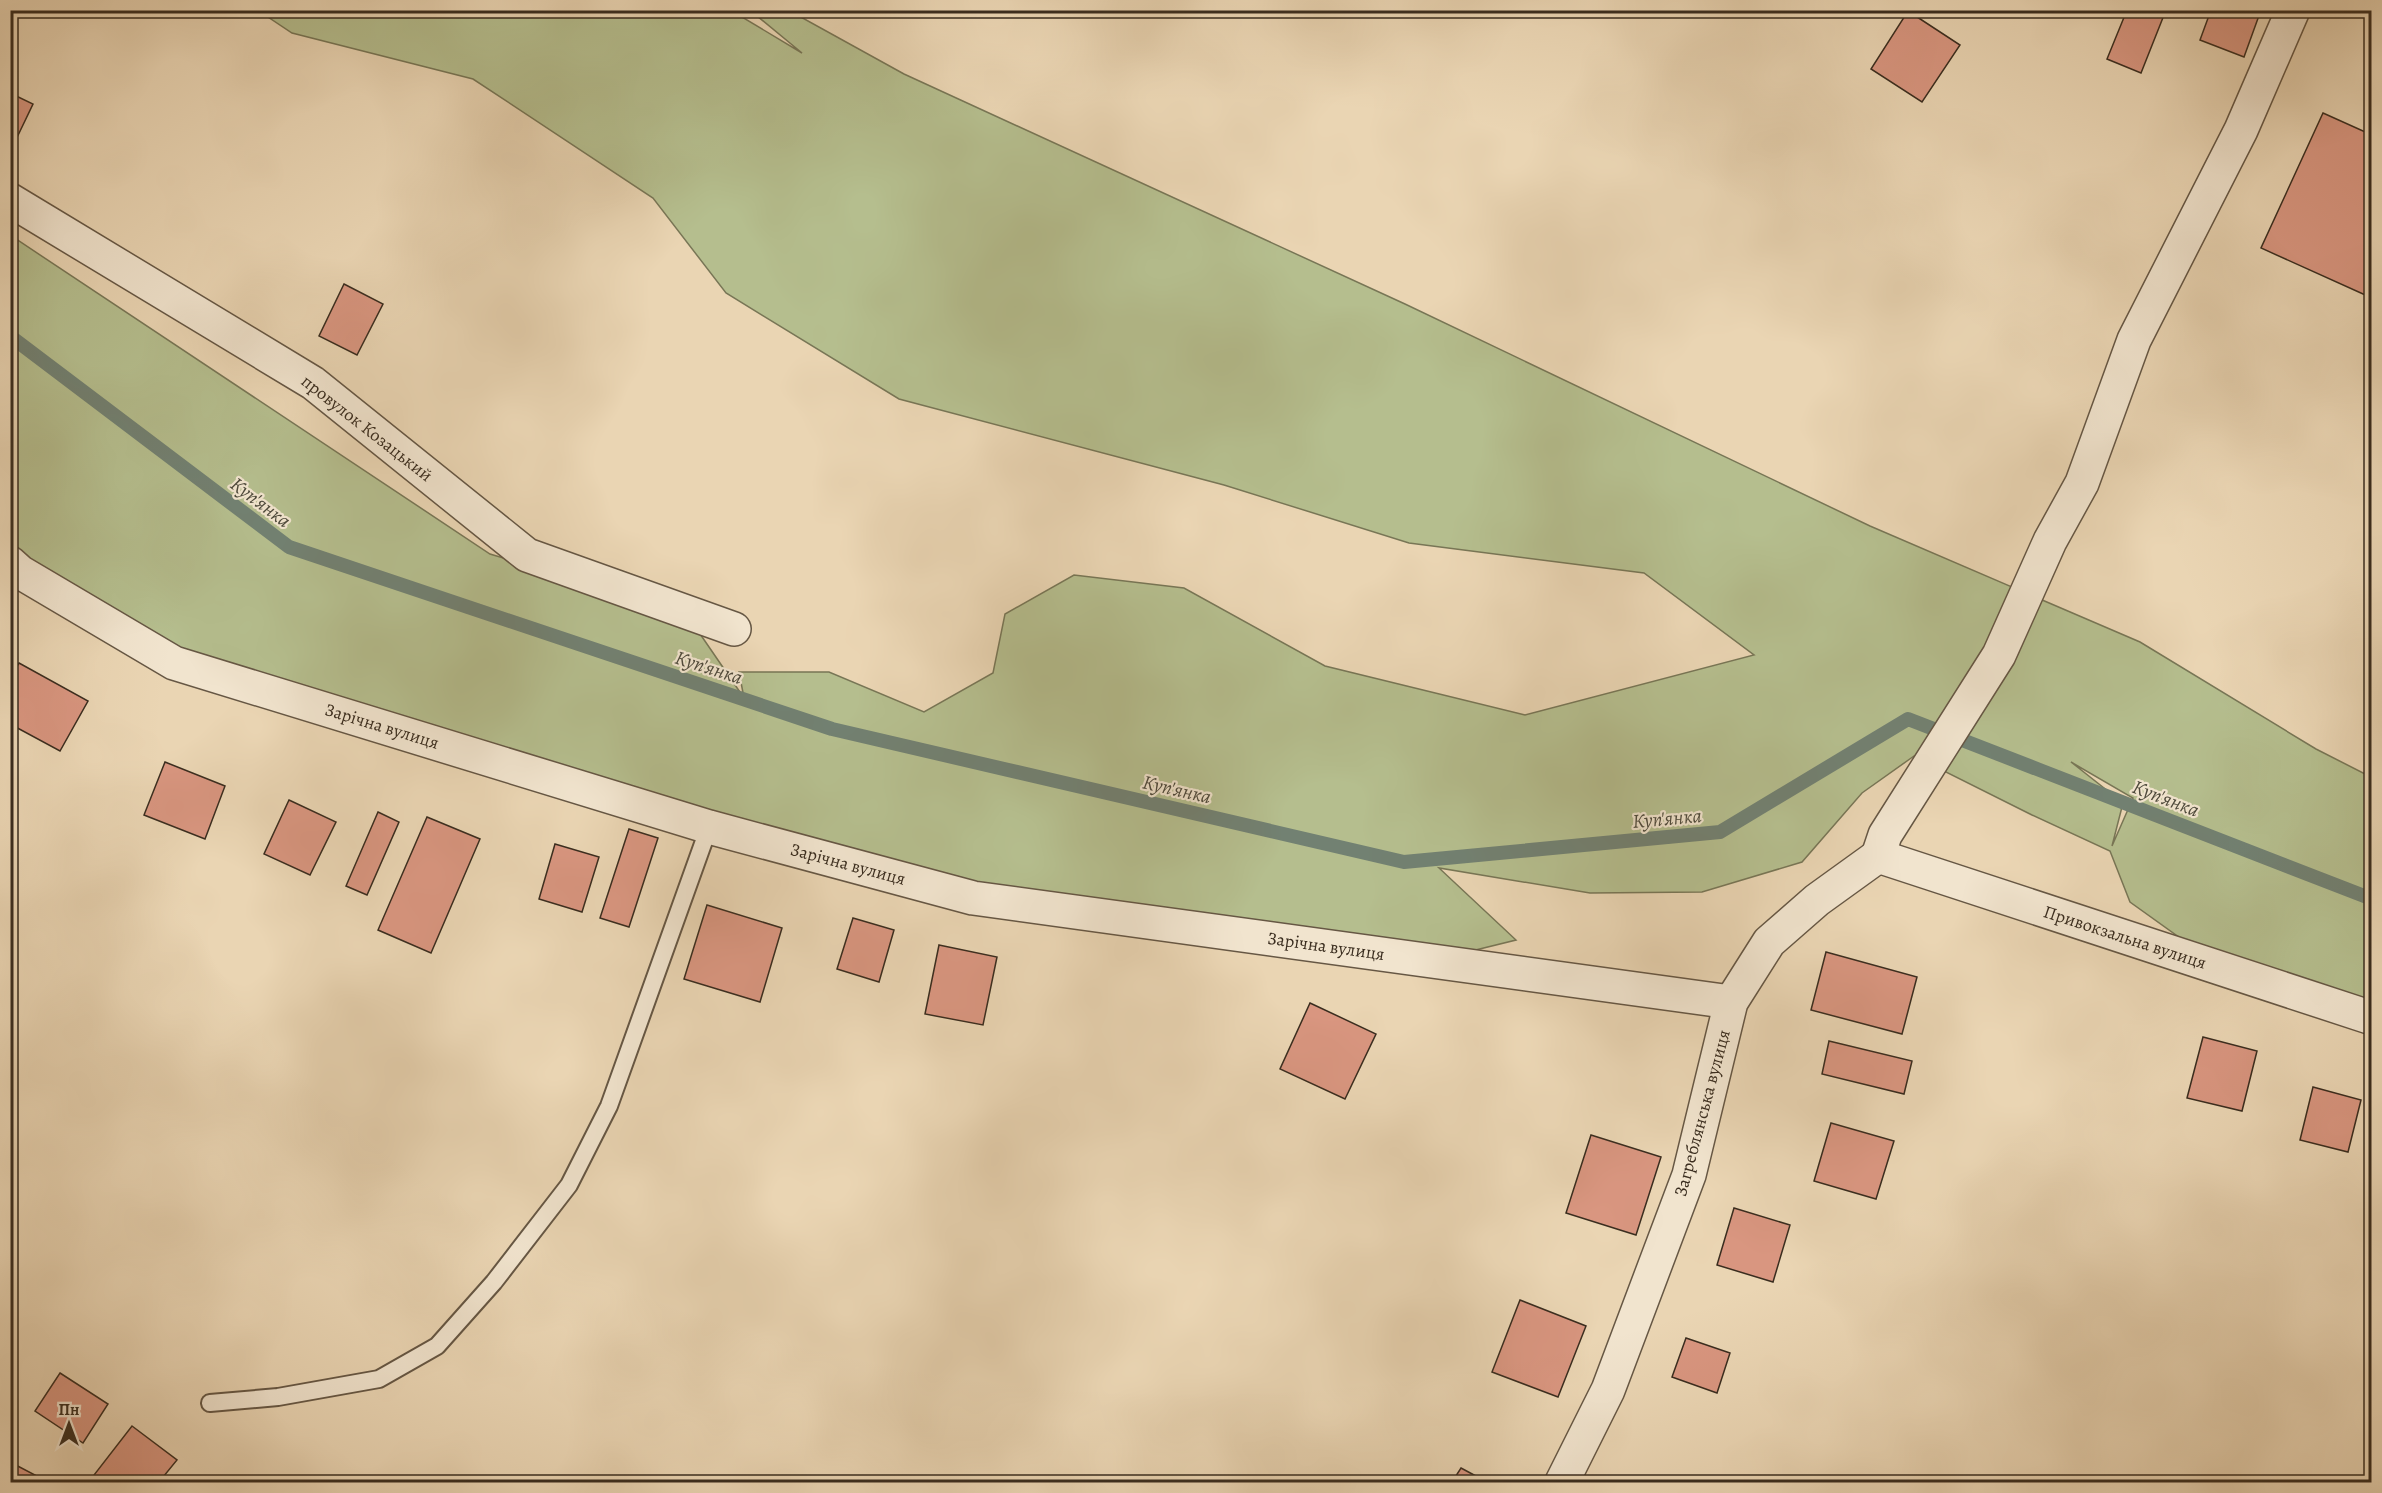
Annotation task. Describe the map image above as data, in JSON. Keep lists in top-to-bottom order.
{
  "streets": {
    "street": [
      "провулок Козацький",
      "Зарічна вулиця",
      "Привокзальна вулиця",
      "Загреблянська вулиця"
    ]
  },
  "crossings": [
    ["Зарічна вулиця", "Загреблянська вулиця"],
    ["Привокзальна вулиця", "Загреблянська вулиця"]
  ],
  "water": ["Куп'янка"],
  "north": "top"
}
